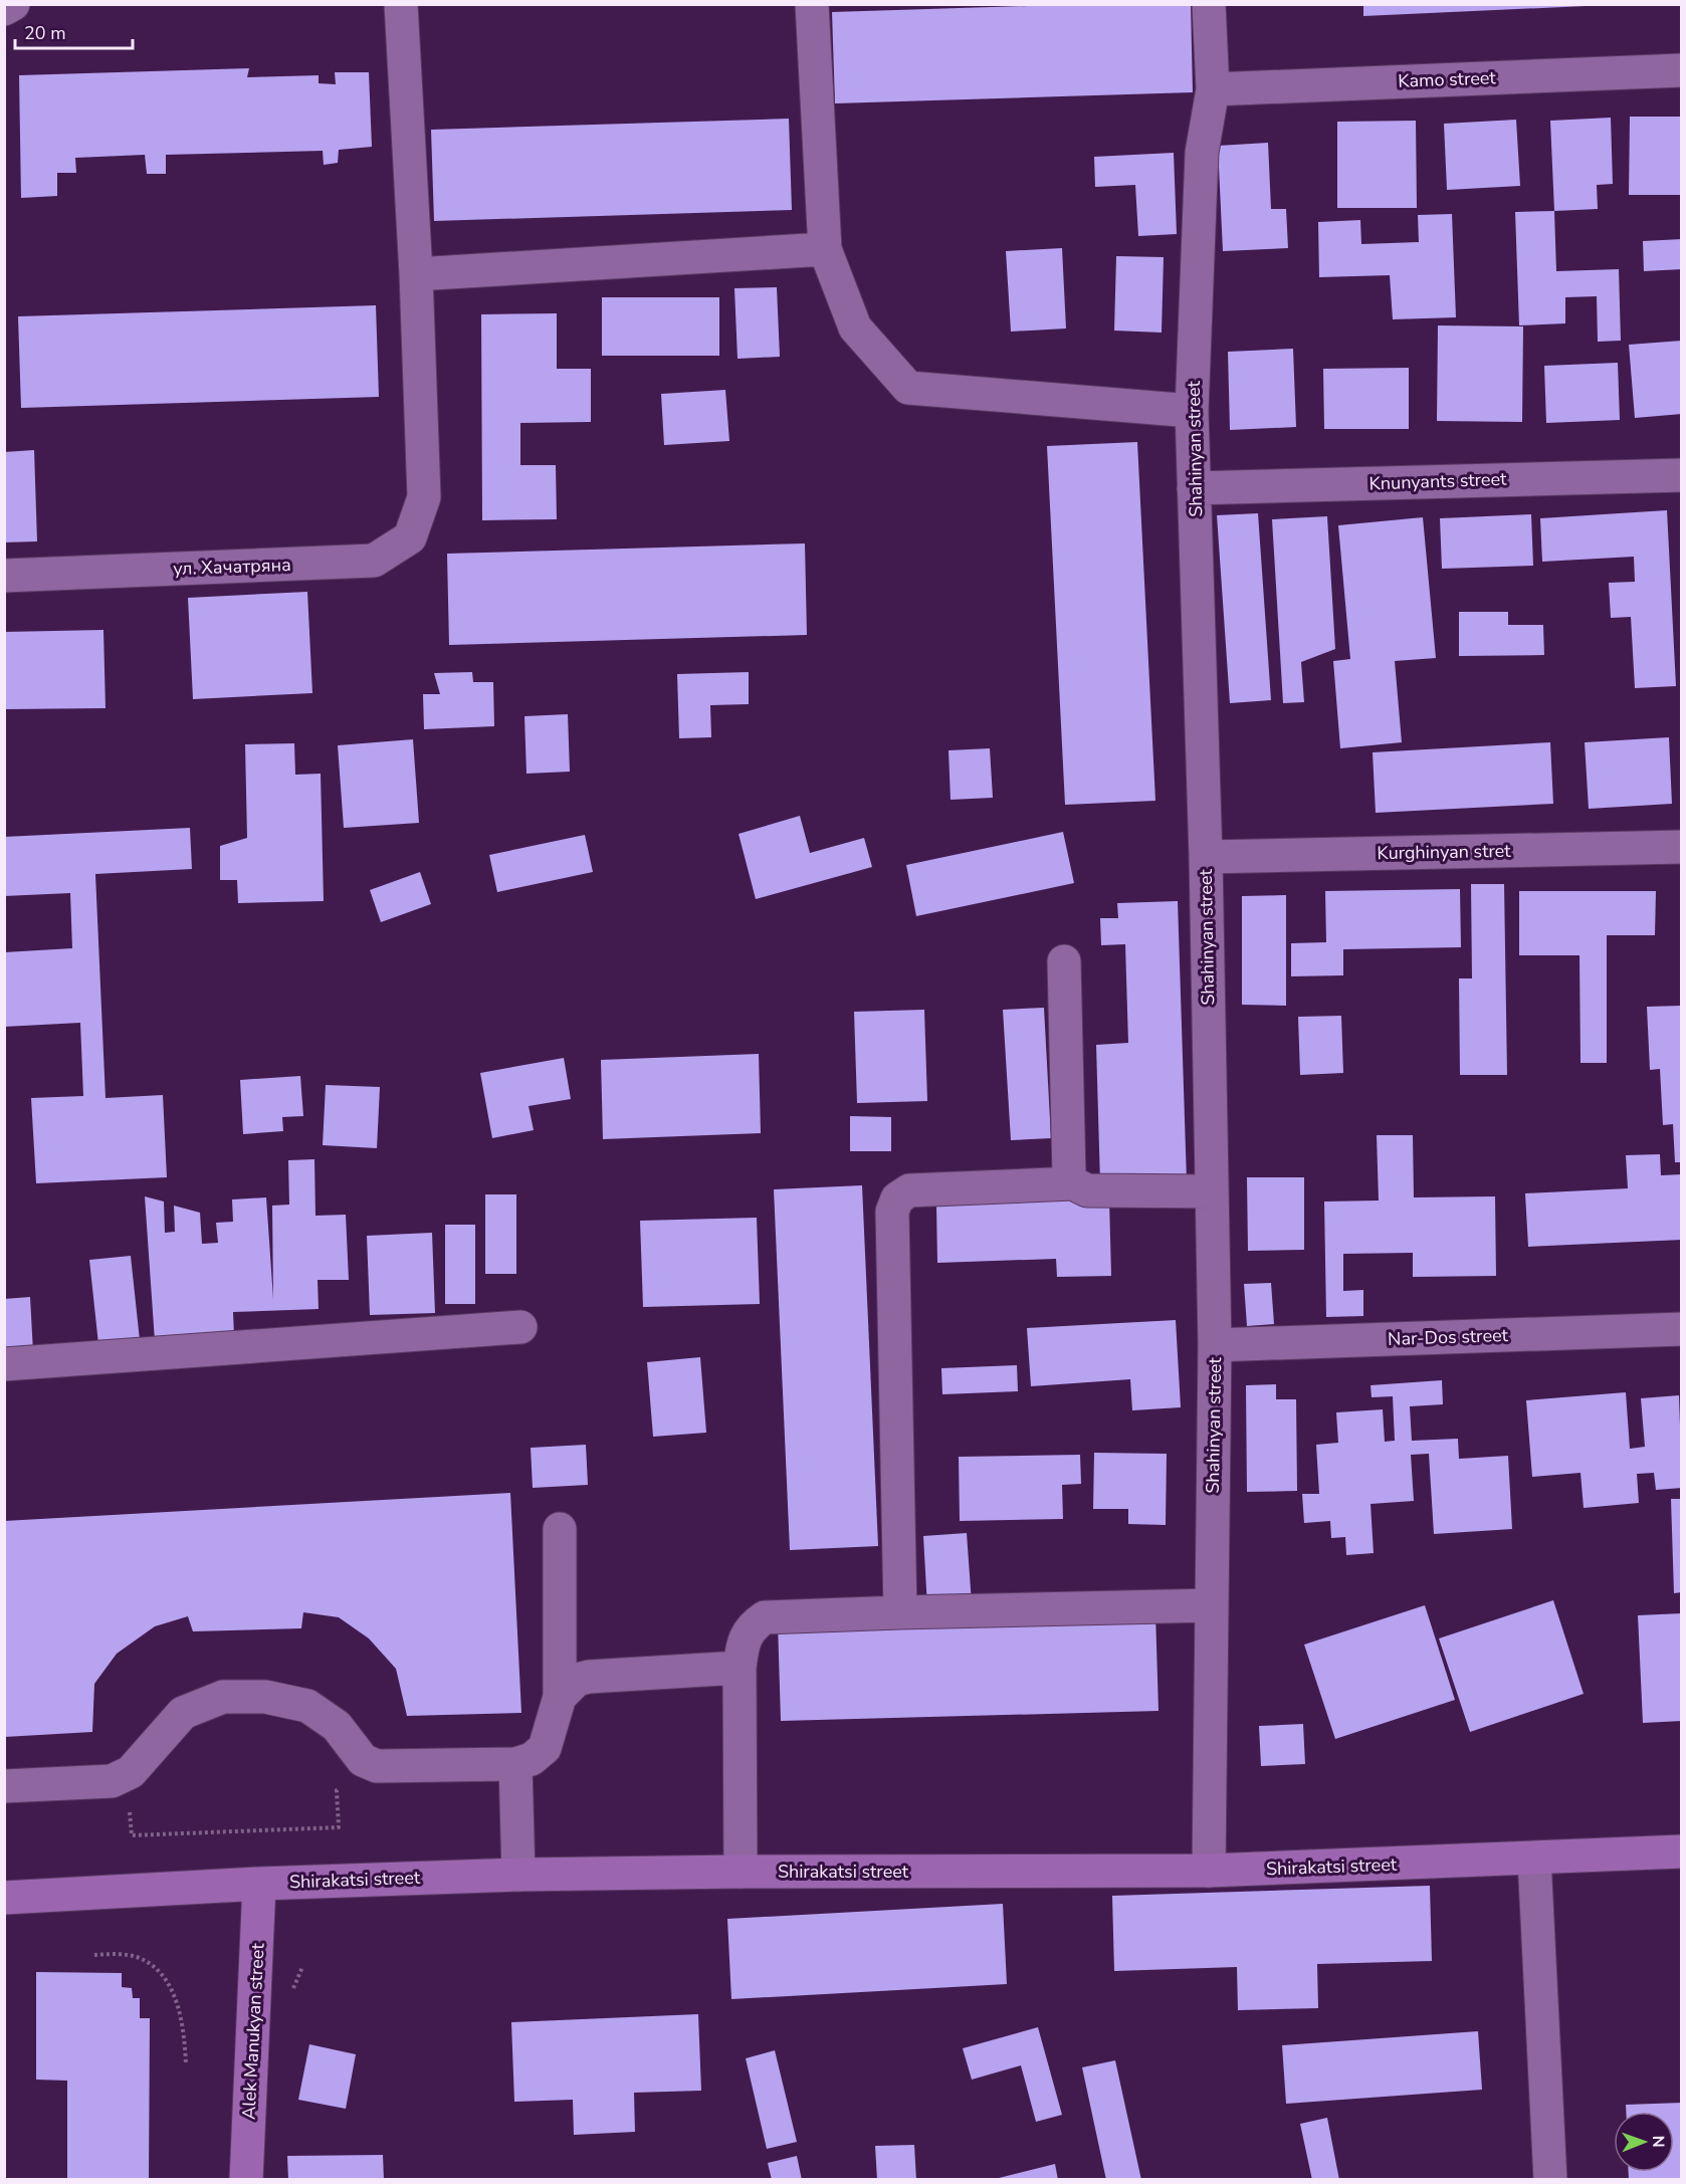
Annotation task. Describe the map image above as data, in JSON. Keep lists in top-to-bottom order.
{
  "streets": {
    "main road": ["Shirakatsi street", "Alek Manukyan street"],
    "street": [
      "Kamo street",
      "Shahinyan street",
      "Knunyants street",
      "ул. Хачатряна",
      "Kurghinyan stret",
      "Nar-Dos street"
    ]
  },
  "crossings": [
    ["Kamo street", "Shahinyan street"],
    ["Shahinyan street", "Knunyants street"],
    ["Shahinyan street", "Kurghinyan stret"],
    ["Shahinyan street", "Nar-Dos street"],
    ["Shahinyan street", "Shirakatsi street"],
    ["Shirakatsi street", "Alek Manukyan street"]
  ],
  "scale_bar": "20 m",
  "north": "right"
}
